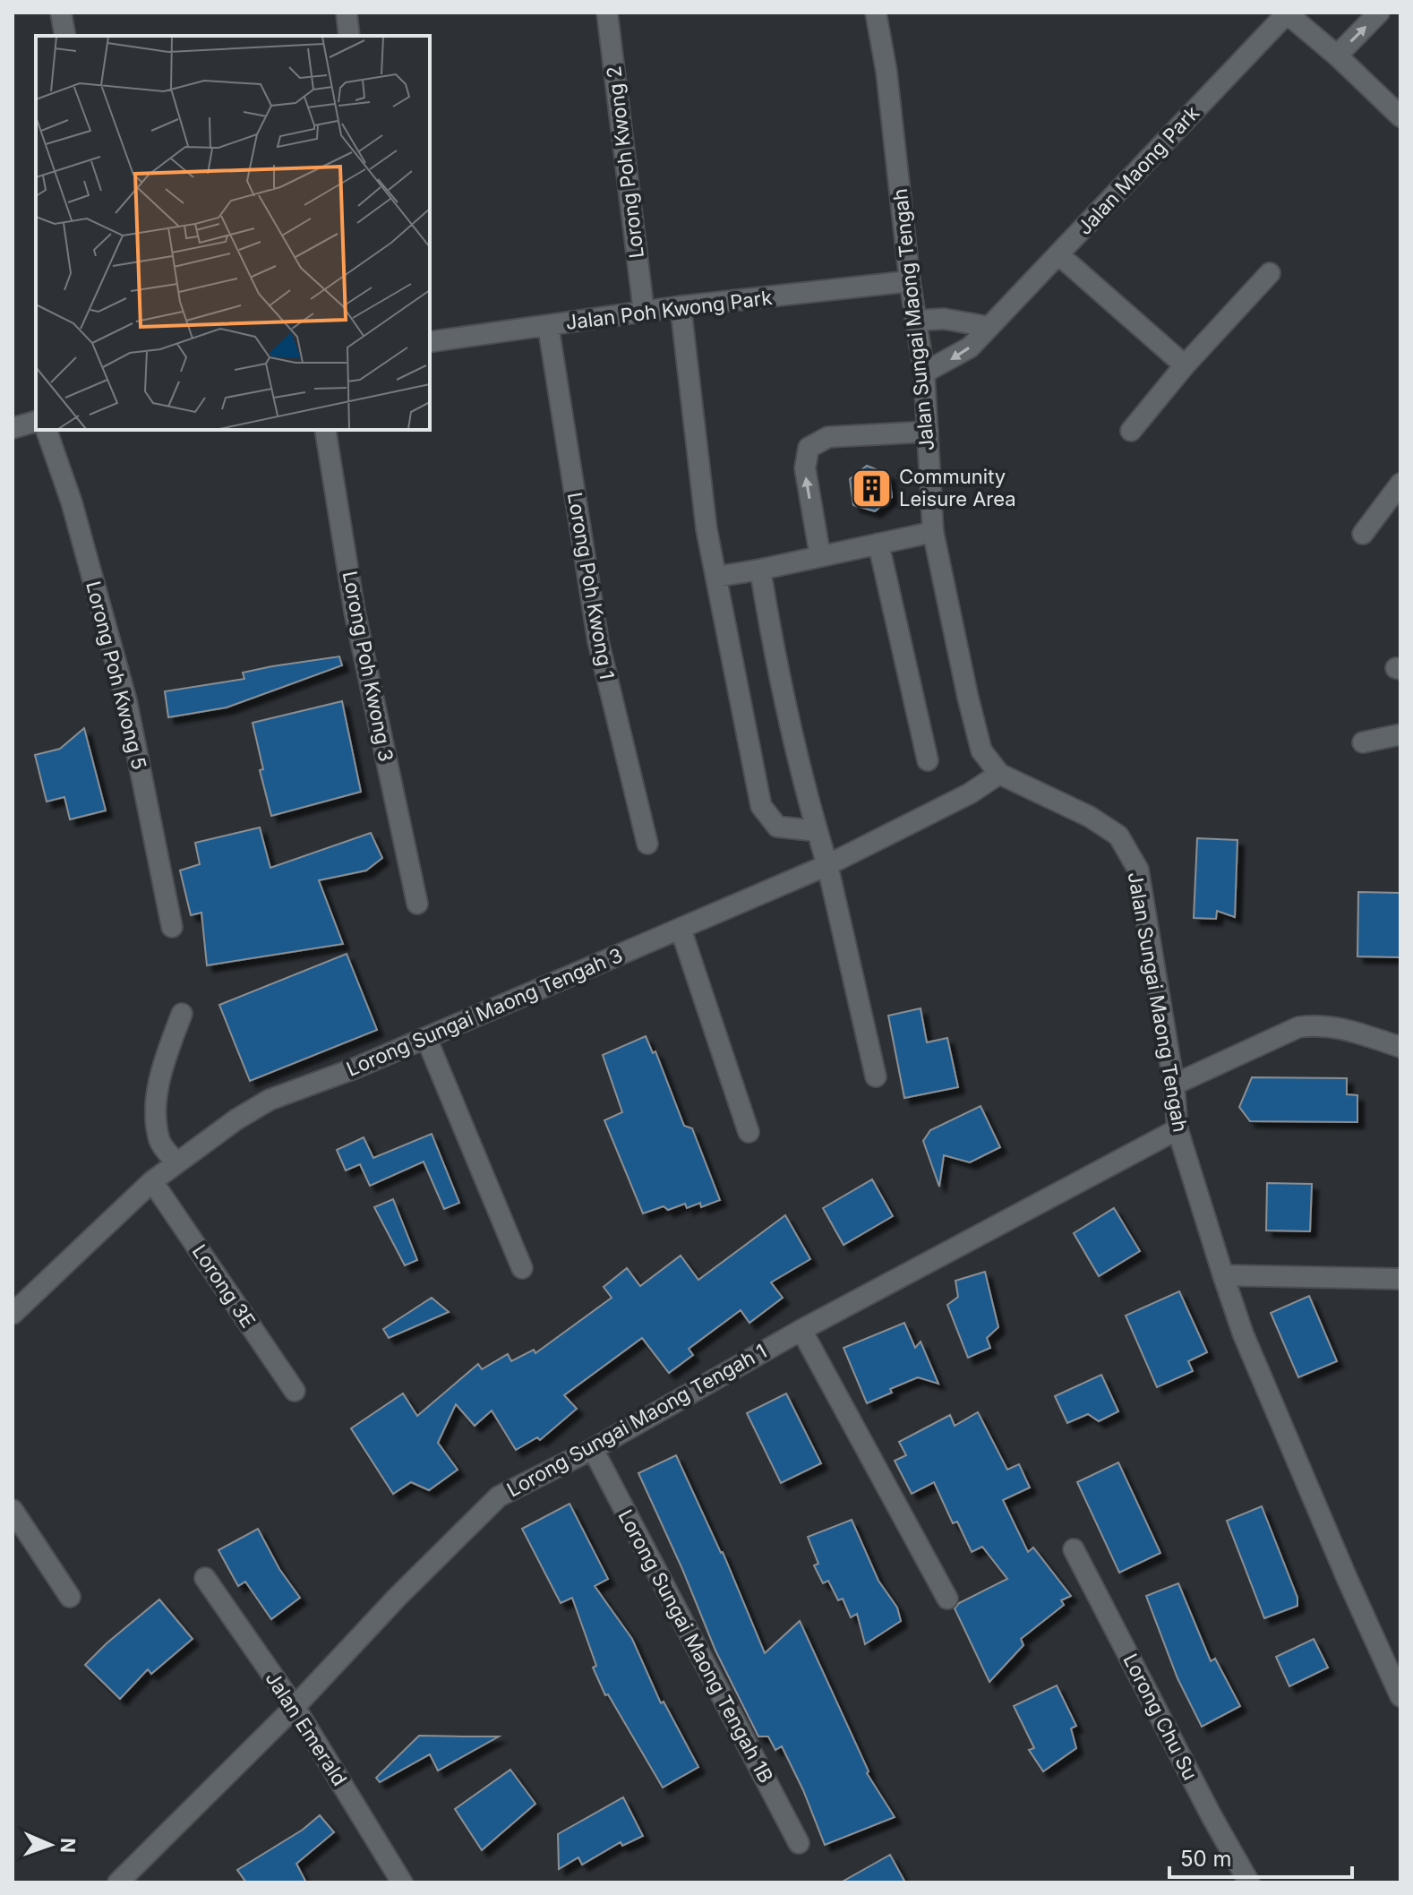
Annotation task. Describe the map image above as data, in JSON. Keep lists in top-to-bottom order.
{
  "streets": {
    "street": [
      "Lorong Poh Kwong 2",
      "Jalan Maong Park",
      "Jalan Poh Kwong Park",
      "Jalan Sungai Maong Tengah",
      "Lorong Poh Kwong 1",
      "Lorong Poh Kwong 3",
      "Lorong Poh Kwong 5",
      "Lorong Sungai Maong Tengah 3",
      "Lorong 3E",
      "Lorong Sungai Maong Tengah 1",
      "Lorong Sungai Maong Tengah 1B",
      "Lorong Chu Su",
      "Jalan Emerald"
    ]
  },
  "crossings": [
    ["Lorong Poh Kwong 2", "Jalan Poh Kwong Park"],
    ["Jalan Maong Park", "Jalan Sungai Maong Tengah"],
    ["Jalan Poh Kwong Park", "Jalan Sungai Maong Tengah"],
    ["Jalan Poh Kwong Park", "Lorong Poh Kwong 1"],
    ["Jalan Sungai Maong Tengah", "Lorong Sungai Maong Tengah 3"],
    ["Jalan Sungai Maong Tengah", "Lorong Sungai Maong Tengah 1"],
    ["Lorong Sungai Maong Tengah 3", "Lorong 3E"],
    ["Lorong Sungai Maong Tengah 1", "Lorong Sungai Maong Tengah 1B"],
    ["Lorong Sungai Maong Tengah 1", "Jalan Emerald"]
  ],
  "places": {
    "building": ["Community Leisure Area"]
  },
  "scale_bar": "50 m",
  "north": "right"
}
